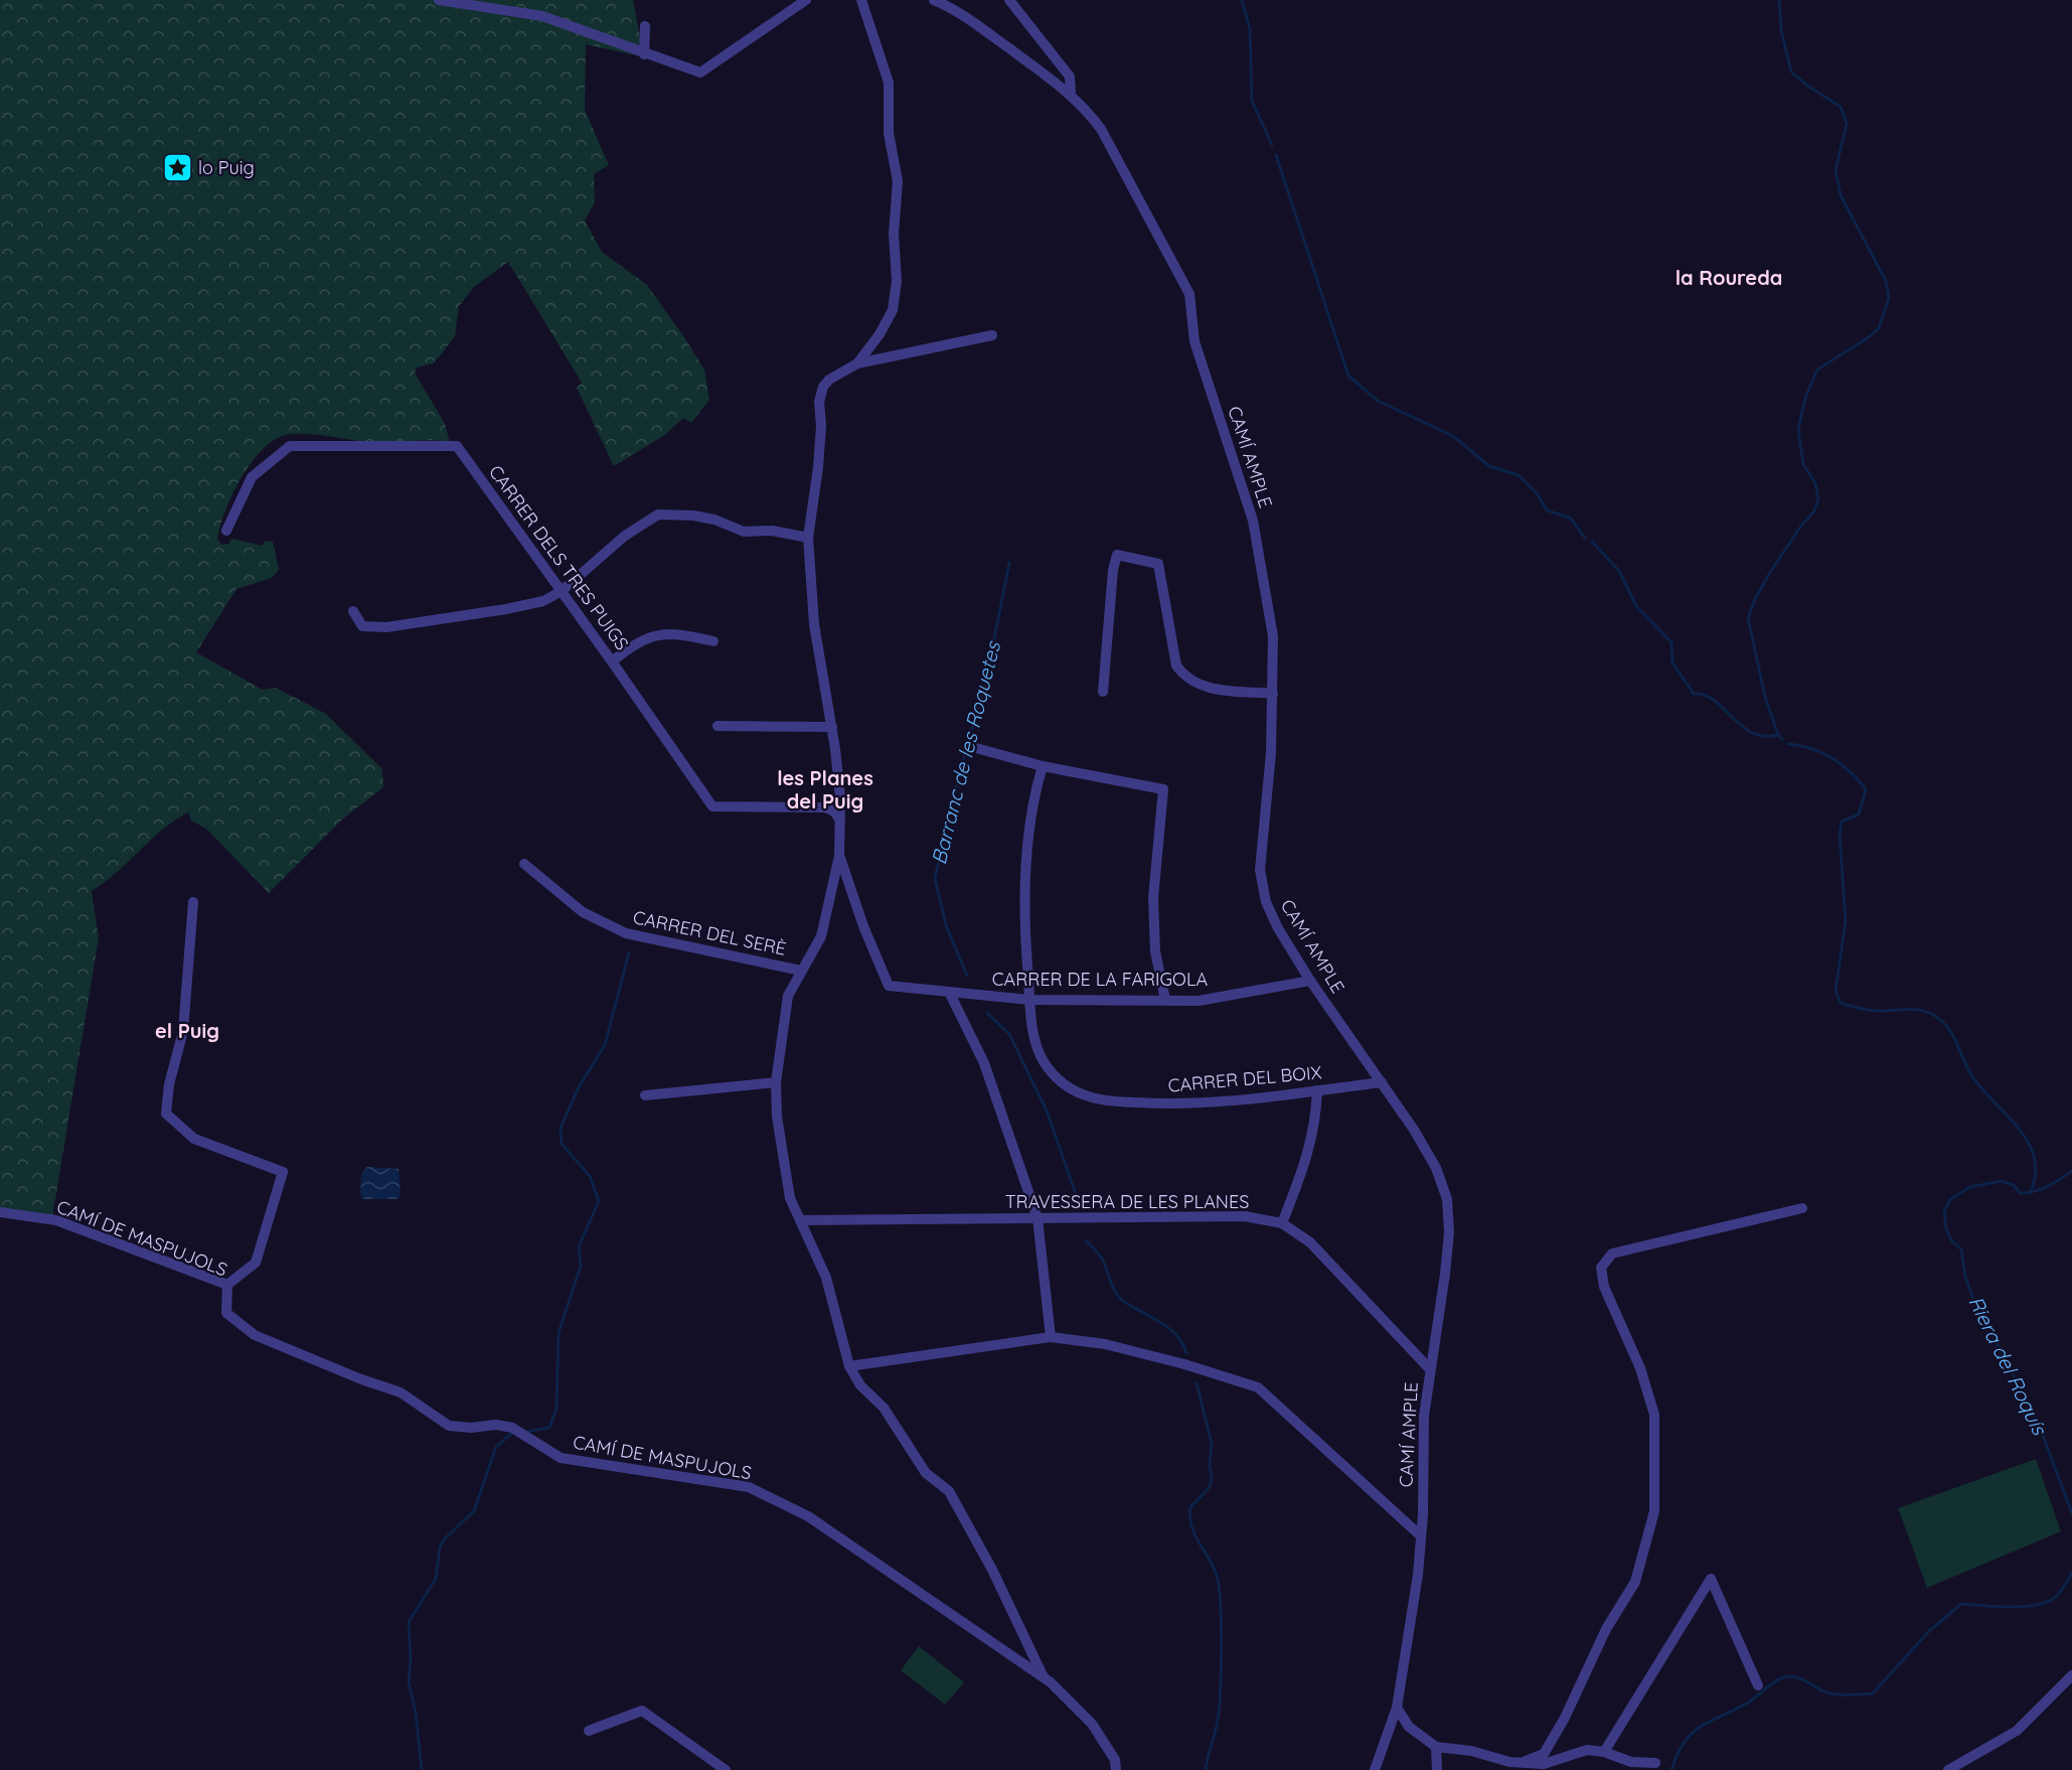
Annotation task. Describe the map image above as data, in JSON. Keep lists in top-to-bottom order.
{
  "streets": {
    "street": [
      "CAMÍ AMPLE",
      "CARRER DELS TRES PUIGS",
      "CARRER DEL SERÈ",
      "CARRER DE LA FARIGOLA",
      "CARRER DEL BOIX",
      "TRAVESSERA DE LES PLANES",
      "CAMÍ DE MASPUJOLS"
    ]
  },
  "crossings": [
    ["CAMÍ AMPLE", "CARRER DE LA FARIGOLA"],
    ["CAMÍ AMPLE", "CARRER DEL BOIX"],
    ["CAMÍ AMPLE", "TRAVESSERA DE LES PLANES"],
    ["CARRER DE LA FARIGOLA", "CARRER DEL BOIX"]
  ],
  "districts": ["la Roureda", "les Planes del Puig", "el Puig"],
  "water": ["Barranc de les Roquetes", "Riera del Roquís"],
  "places": {
    "place": ["lo Puig"]
  }
}
